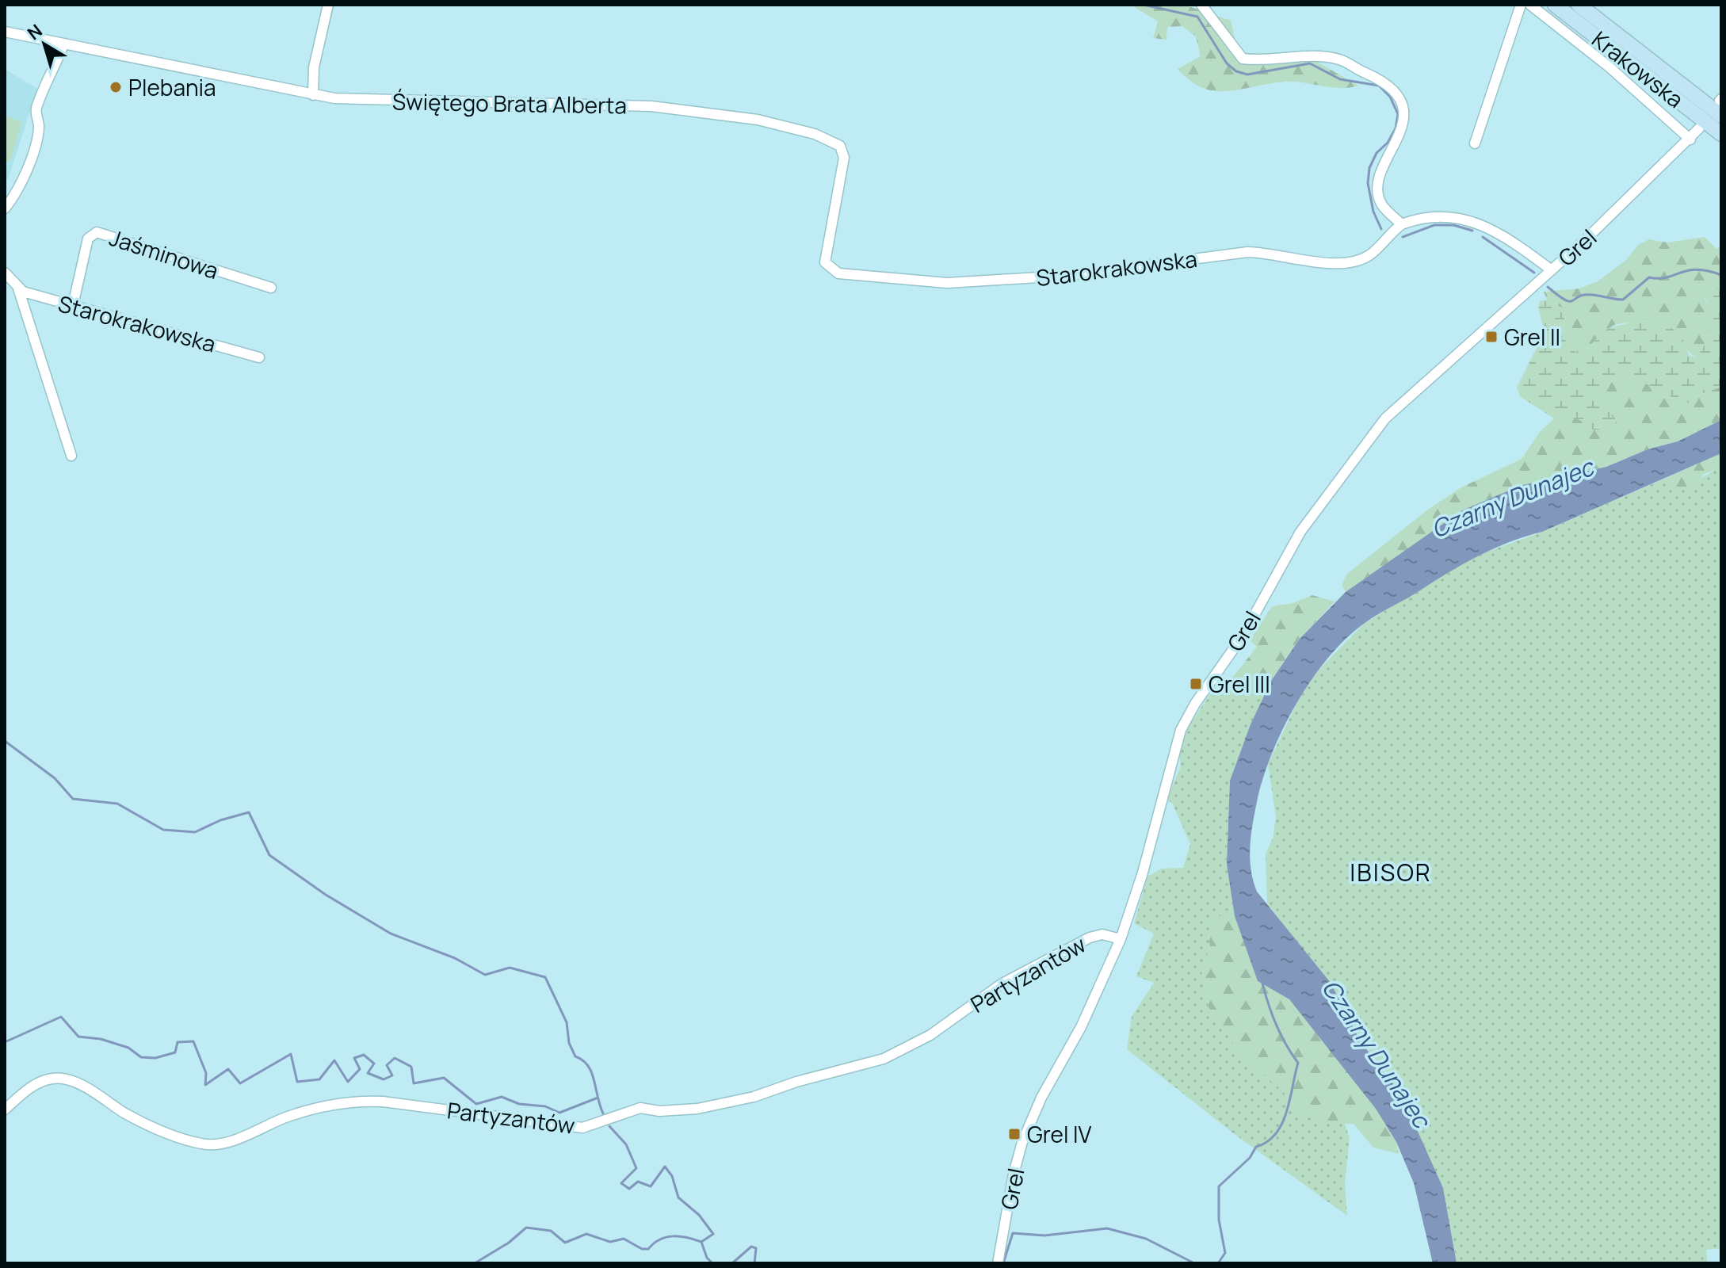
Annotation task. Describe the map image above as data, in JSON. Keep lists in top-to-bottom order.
{
  "streets": {
    "main road": ["Krakowska"],
    "street": [
      "Świętego Brata Alberta",
      "Grel",
      "Jaśminowa",
      "Starokrakowska",
      "Partyzantów"
    ]
  },
  "crossings": [
    ["Świętego Brata Alberta", "Starokrakowska"],
    ["Grel", "Starokrakowska"],
    ["Grel", "Partyzantów"],
    ["Jaśminowa", "Starokrakowska"]
  ],
  "districts": ["IBISOR"],
  "water": ["Czarny Dunajec"],
  "places": {
    "other": ["Plebania"],
    "transit": ["Grel II", "Grel III", "Grel IV"]
  },
  "north": "top left"
}
